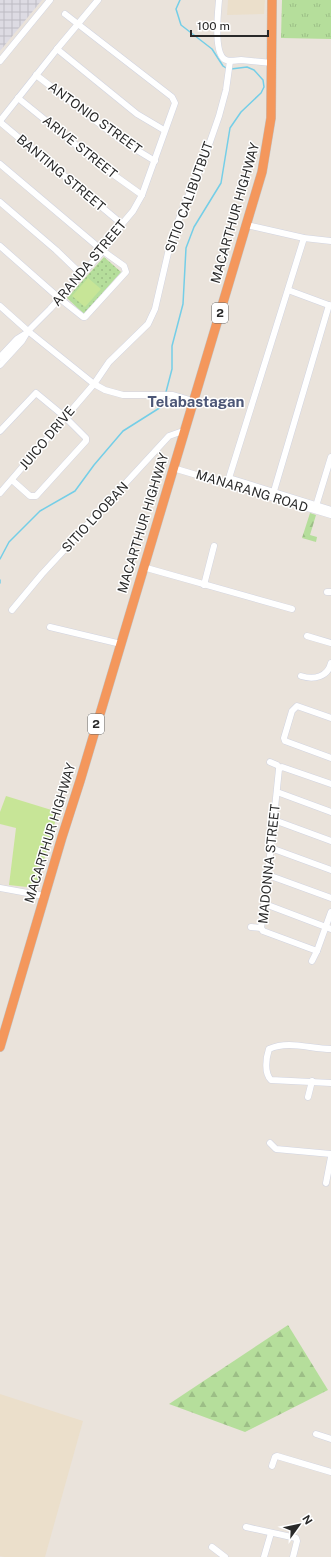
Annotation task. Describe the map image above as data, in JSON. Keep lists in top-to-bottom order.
{
  "streets": {
    "highway": ["MACARTHUR HIGHWAY", "2"],
    "street": [
      "ANTONIO STREET",
      "ARIVE STREET",
      "BANTING STREET",
      "SITIO CALIBUTBUT",
      "ARANDA STREET",
      "JUICO DRIVE",
      "MANARANG ROAD",
      "SITIO LOOBAN",
      "MADONNA STREET"
    ]
  },
  "crossings": [
    ["ANTONIO STREET", "ARANDA STREET"],
    ["ARIVE STREET", "ARANDA STREET"],
    ["BANTING STREET", "ARANDA STREET"],
    ["SITIO CALIBUTBUT", "JUICO DRIVE"],
    ["MACARTHUR HIGHWAY", "MANARANG ROAD"],
    ["MACARTHUR HIGHWAY", "SITIO LOOBAN"]
  ],
  "districts": ["Telabastagan"],
  "scale_bar": "100 m",
  "north": "top right"
}
